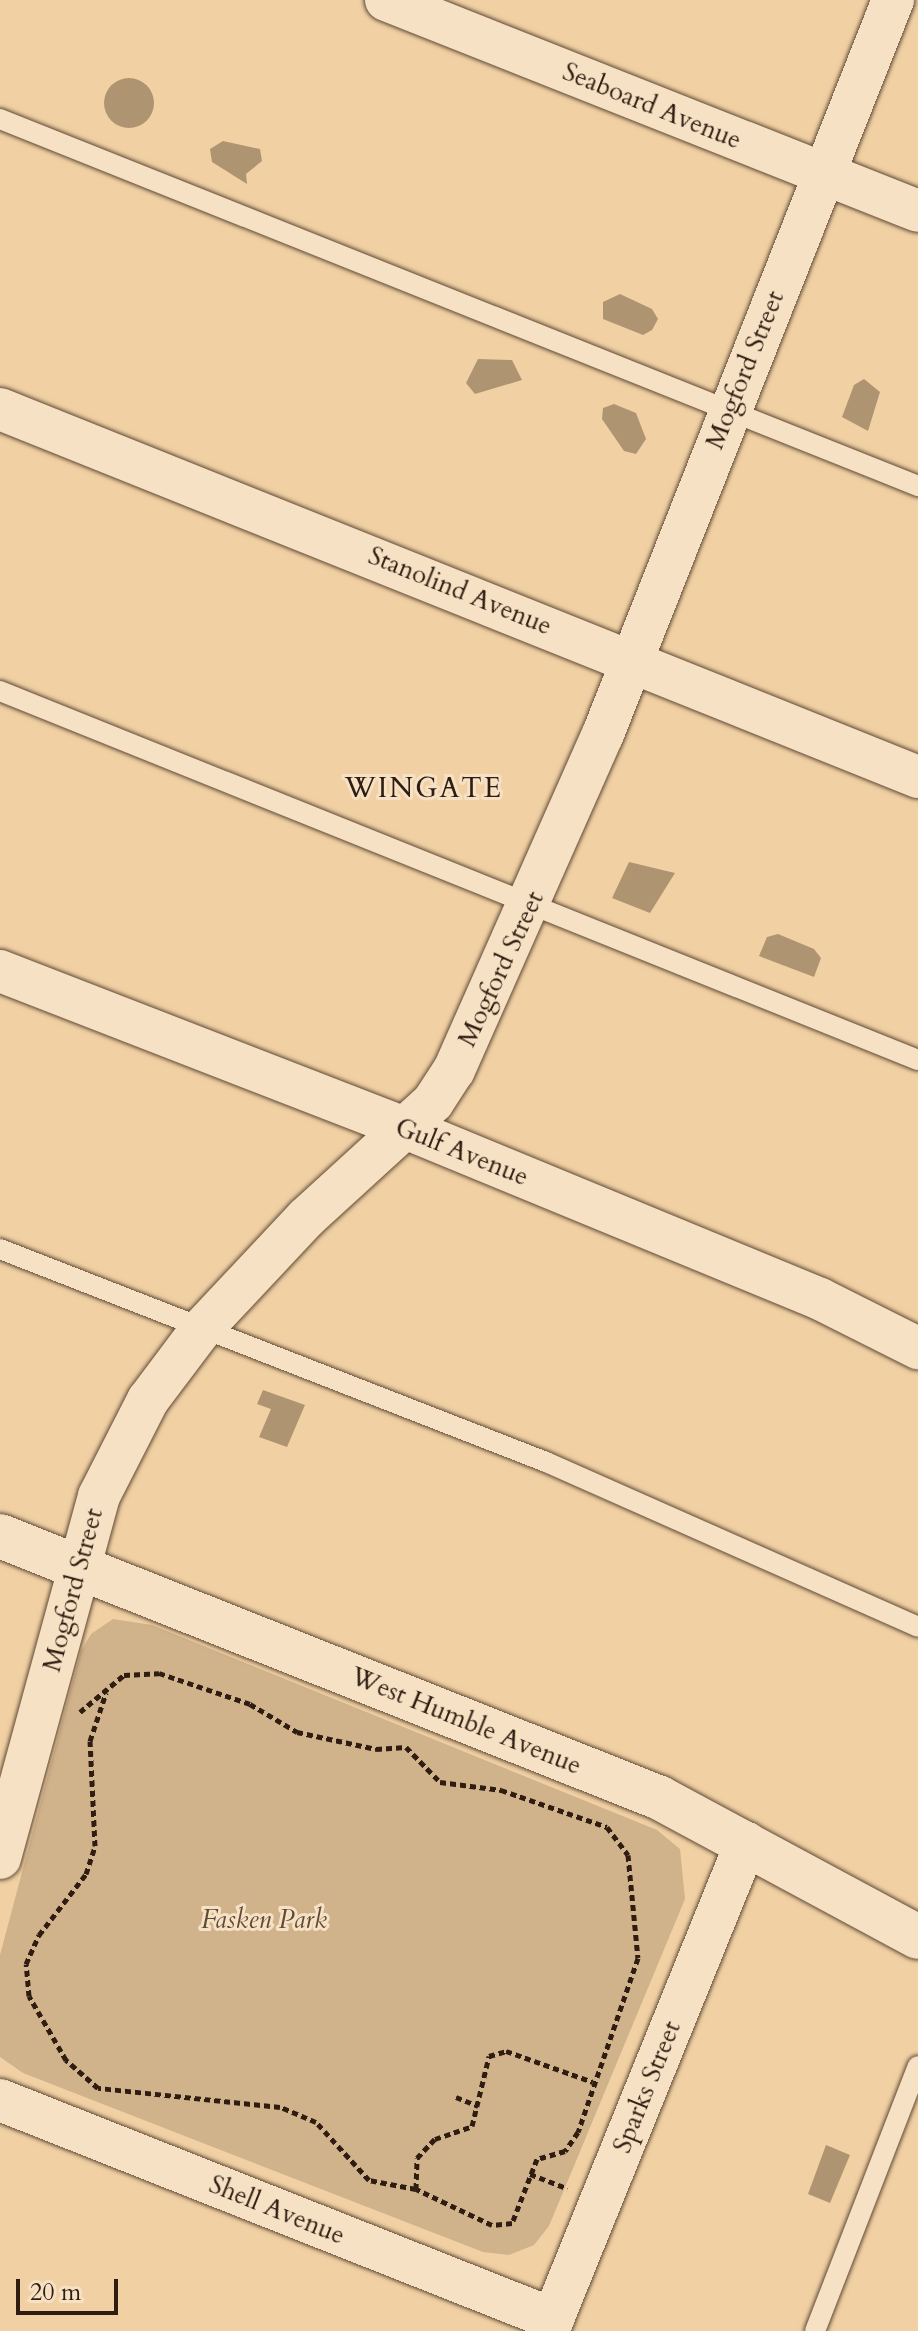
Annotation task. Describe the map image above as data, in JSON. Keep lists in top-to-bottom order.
{
  "streets": {
    "street": [
      "Seaboard Avenue",
      "Mogford Street",
      "Stanolind Avenue",
      "Gulf Avenue",
      "West Humble Avenue",
      "Sparks Street",
      "Shell Avenue"
    ]
  },
  "crossings": [
    ["Seaboard Avenue", "Mogford Street"],
    ["Mogford Street", "Stanolind Avenue"],
    ["Mogford Street", "Gulf Avenue"],
    ["Mogford Street", "West Humble Avenue"],
    ["West Humble Avenue", "Sparks Street"],
    ["Sparks Street", "Shell Avenue"]
  ],
  "districts": ["WINGATE"],
  "parks": ["Fasken Park"],
  "scale_bar": "20 m"
}
